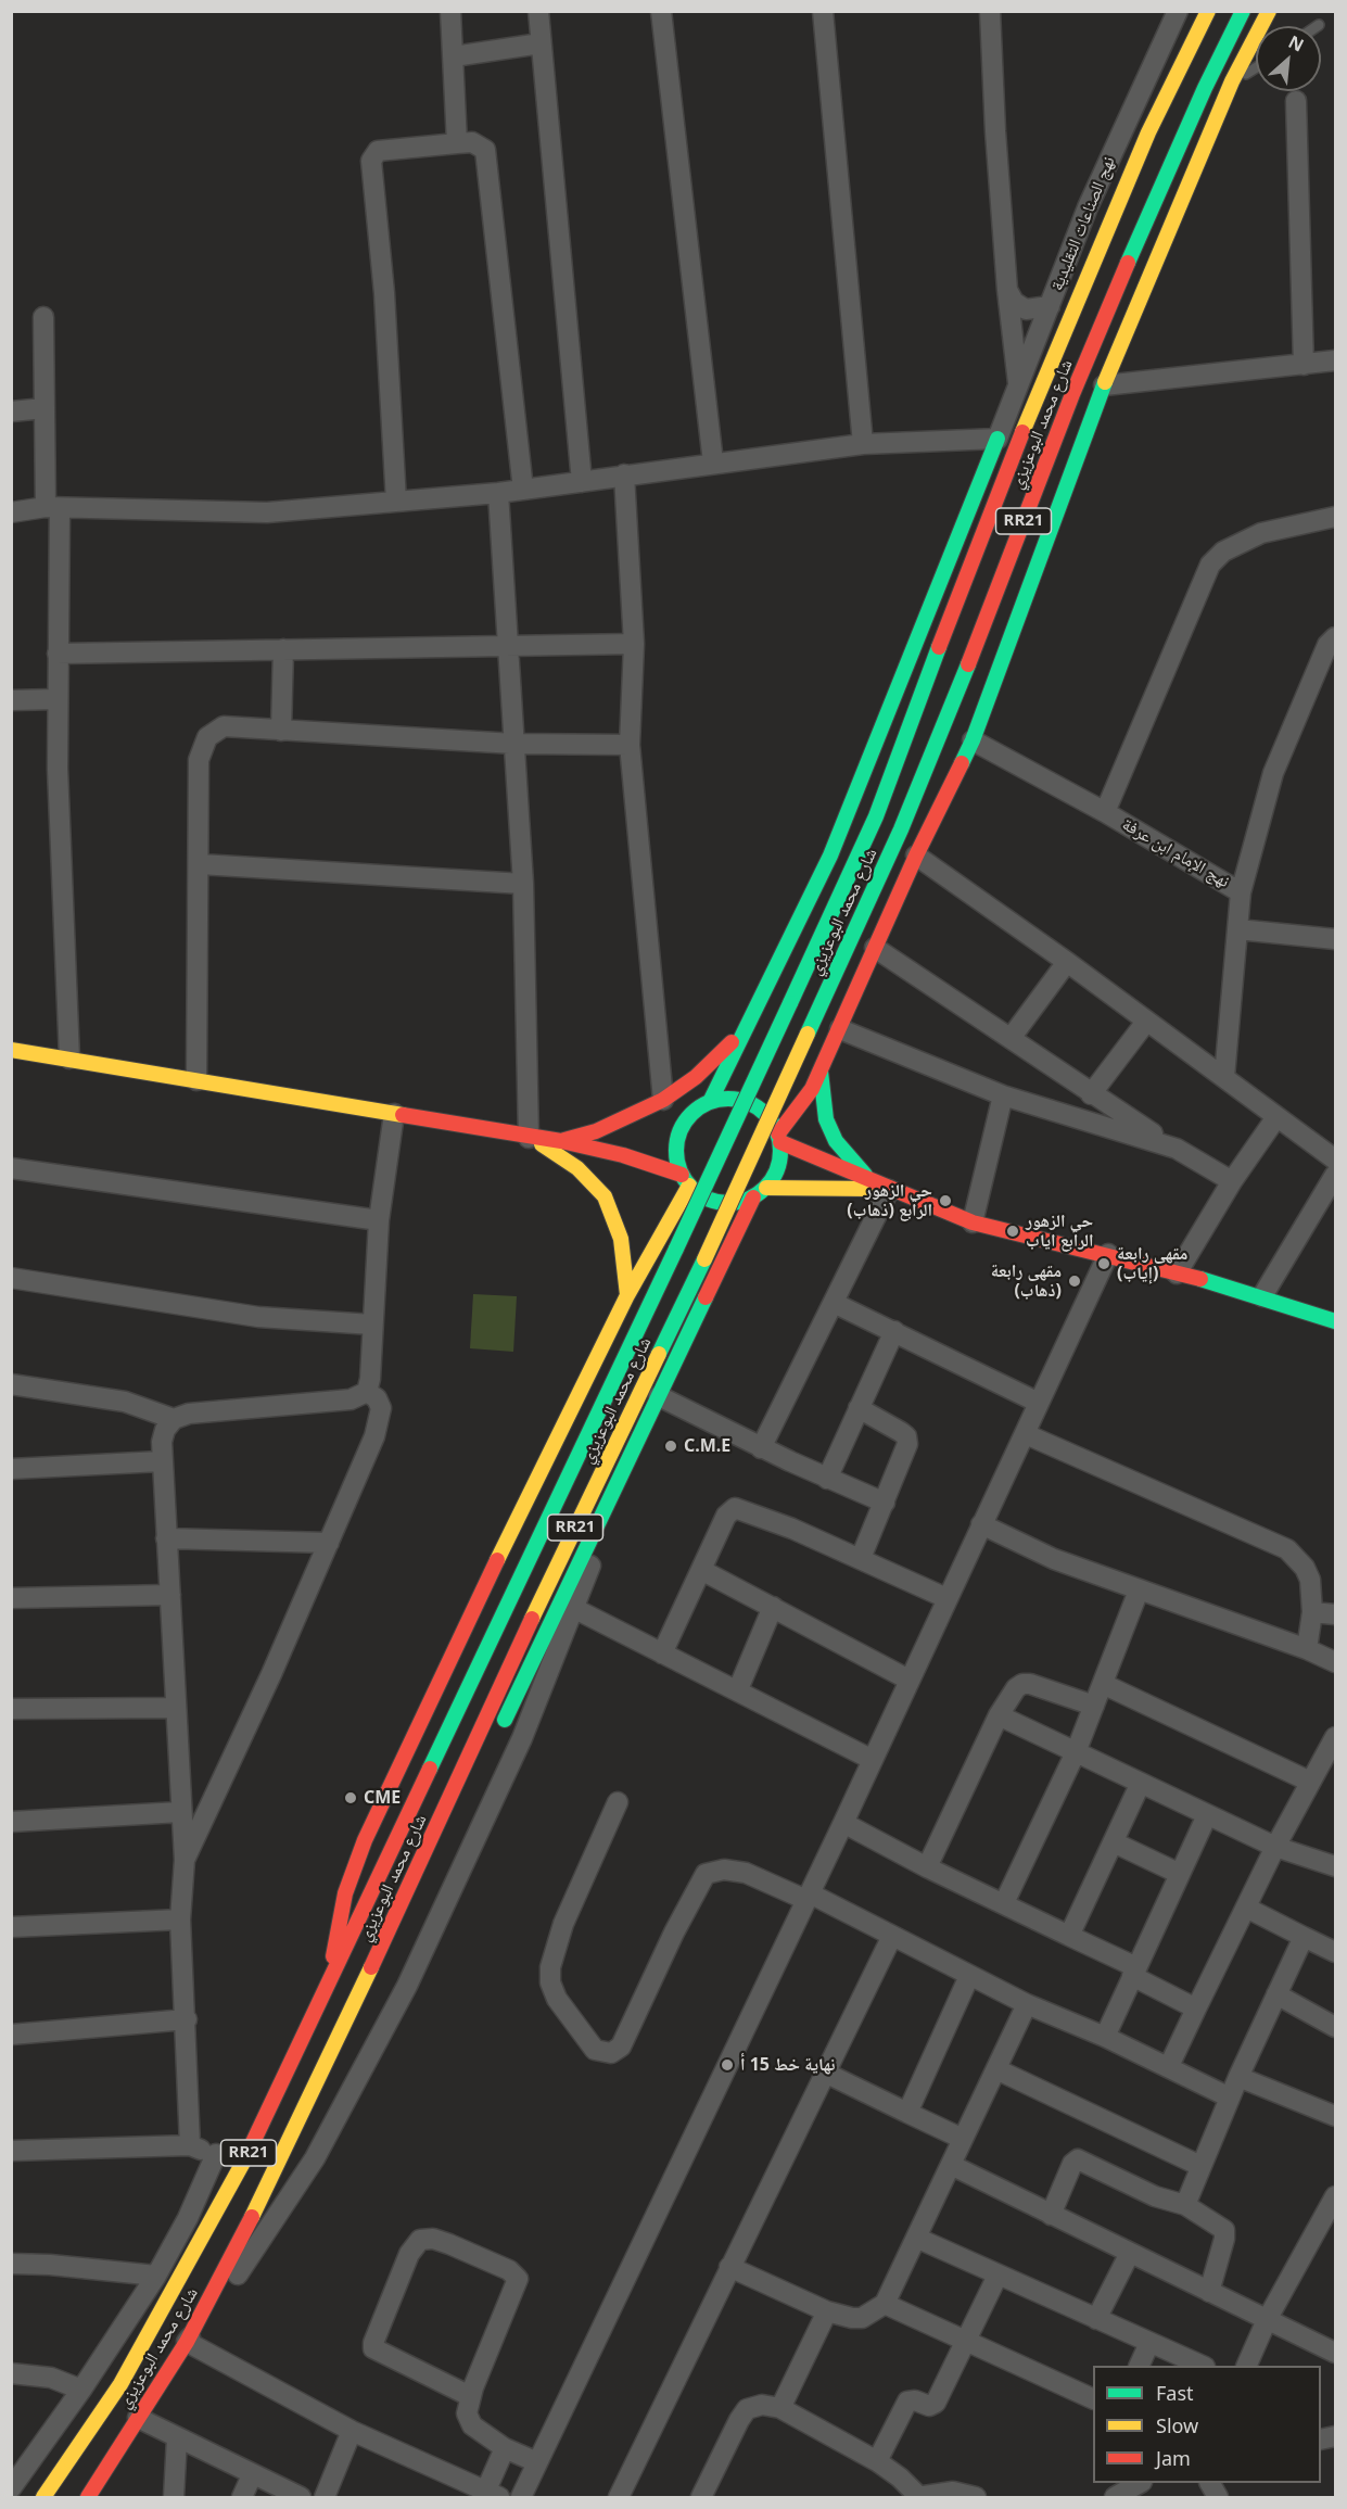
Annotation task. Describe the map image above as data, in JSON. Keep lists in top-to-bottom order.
{
  "streets": {
    "main road": ["شارع محمد البوعزيزي", "RR21"],
    "street": ["نهج الصناعات التقليدية", "نهج الإمام ابن عرفة"]
  },
  "places": [
    "حي الزهور الرابع (ذهاب)",
    "حي الزهور الرابع اياب",
    "مقهى رابعة (إياب)",
    "مقهى رابعة (ذهاب)",
    "C.M.E",
    "CME",
    "نهاية خط 15 أ"
  ],
  "legend": ["Fast", "Slow", "Jam"],
  "north": "top right"
}
